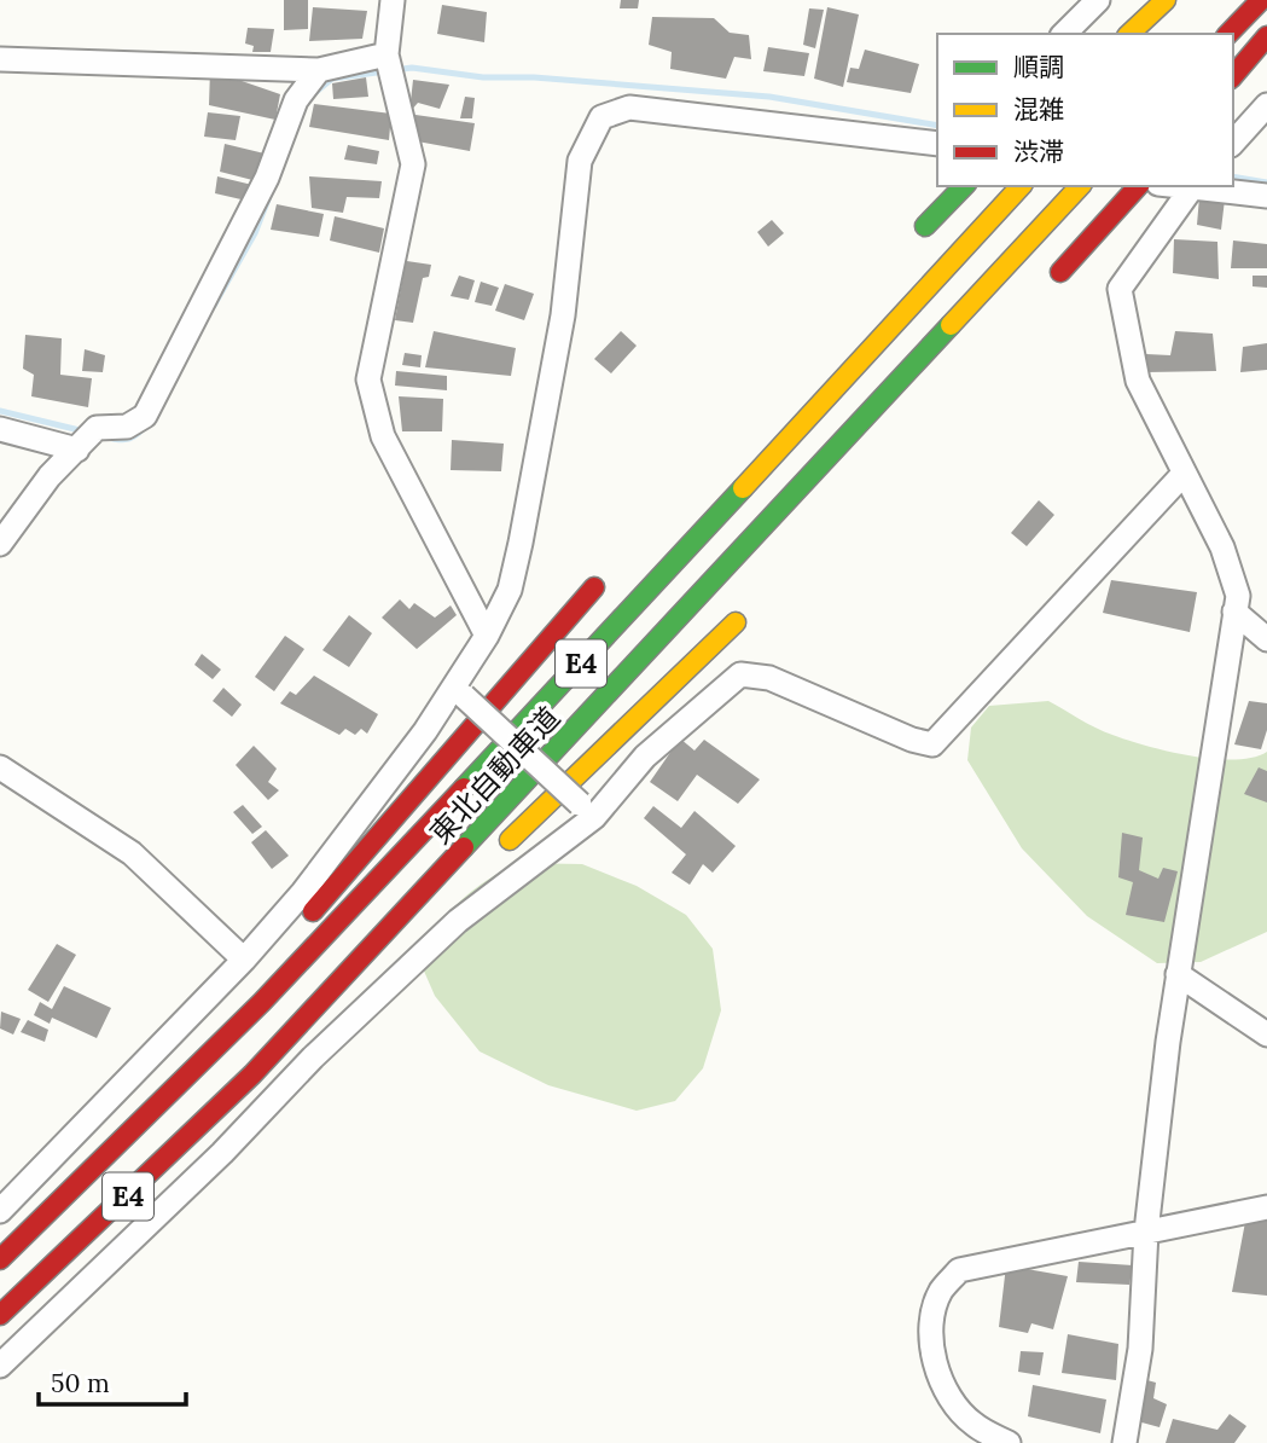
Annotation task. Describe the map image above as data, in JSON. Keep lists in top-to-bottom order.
{
  "streets": {
    "highway": ["E4", "東北自動車道"]
  },
  "legend": ["順調", "混雑", "渋滞"],
  "scale_bar": "50 m"
}
